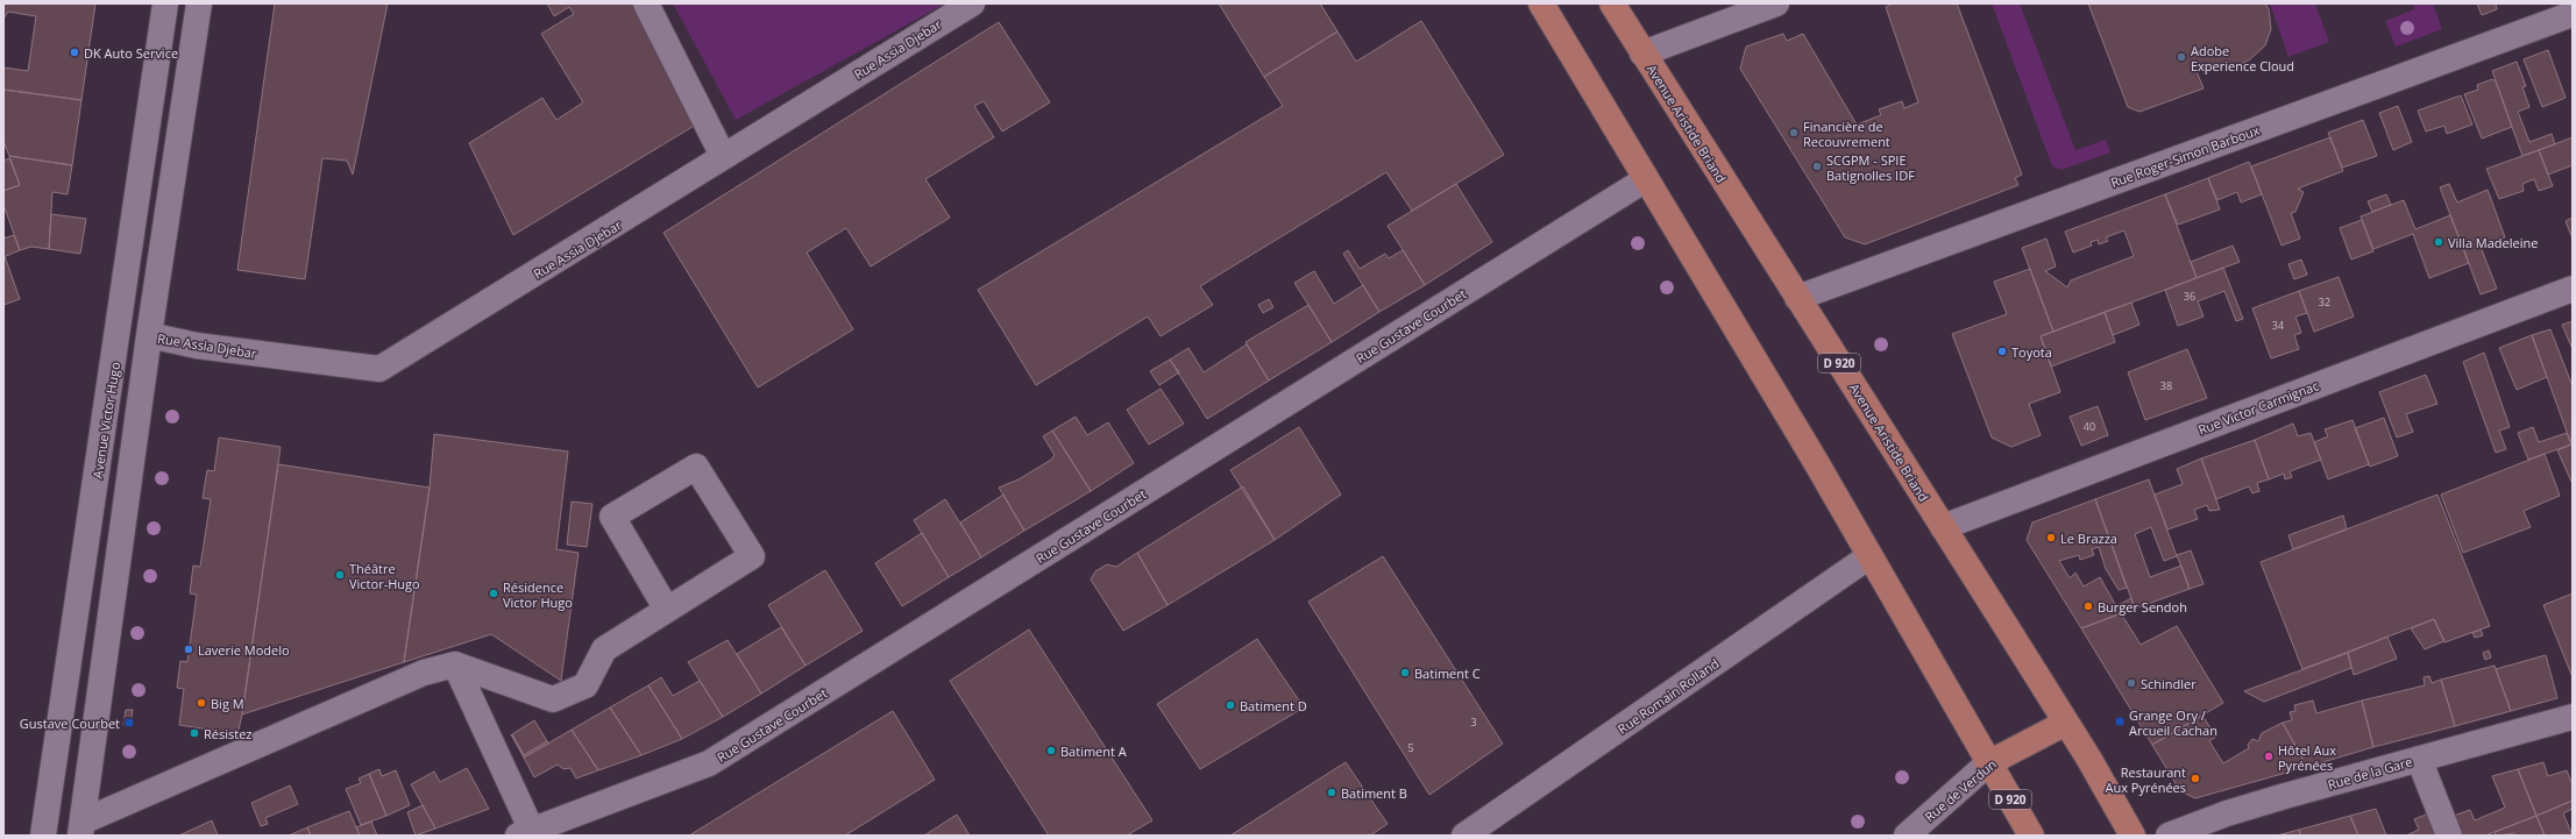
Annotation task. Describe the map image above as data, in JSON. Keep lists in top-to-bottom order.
{
  "streets": {
    "main road": ["Avenue Aristide Briand", "D 920", "Rue de Verdun"],
    "street": [
      "Rue Assia Djebar",
      "Rue Roger-Simon Barboux",
      "Rue Gustave Courbet",
      "Rue Victor Carmignac",
      "Avenue Victor Hugo",
      "Rue Romain Rolland",
      "Rue de la Gare"
    ]
  },
  "crossings": [
    ["Avenue Aristide Briand", "Rue Roger-Simon Barboux"],
    ["Avenue Aristide Briand", "Rue Victor Carmignac"],
    ["Avenue Aristide Briand", "Rue de Verdun"],
    ["Rue Gustave Courbet", "D 920"],
    ["D 920", "Rue Romain Rolland"],
    ["D 920", "Rue de Verdun"]
  ],
  "places": {
    "other": [
      "DK Auto Service",
      "Adobe Experience Cloud",
      "Financière de Recouvrement",
      "SCGPM - SPIE Batignolles IDF",
      "Villa Madeleine",
      "Toyota",
      "Le Brazza",
      "Théâtre Victor-Hugo",
      "Résidence Victor Hugo",
      "Burger Sendoh",
      "Laverie Modelo",
      "Batiment C",
      "Schindler",
      "Big M",
      "Batiment D",
      "Résistez",
      "Batiment A",
      "Hôtel Aux Pyrénées",
      "Restaurant Aux Pyrénées",
      "Batiment B"
    ],
    "transit": ["Grange Ory / Arcueil Cachan", "Gustave Courbet"]
  },
  "house_numbers": [
    "36",
    "32",
    "34",
    "38",
    "40",
    "3",
    "5"
  ]
}
